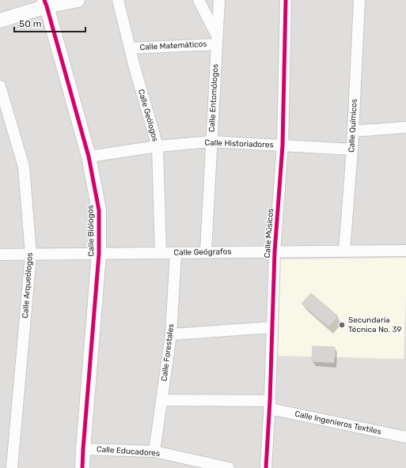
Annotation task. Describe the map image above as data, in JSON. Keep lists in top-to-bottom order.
{
  "streets": {
    "street": [
      "Calle Matemáticos",
      "Calle Entomólogos",
      "Calle Geólogos",
      "Calle Químicos",
      "Calle Historiadores",
      "Calle Biólogos",
      "Calle Músicos",
      "Calle Geógrafos",
      "Calle Arqueólogos",
      "Calle Forestales",
      "Calle Ingenieros Textiles",
      "Calle Educadores"
    ]
  },
  "crossings": [
    ["Calle Matemáticos", "Calle Entomólogos"],
    ["Calle Matemáticos", "Calle Geólogos"],
    ["Calle Entomólogos", "Calle Historiadores"],
    ["Calle Entomólogos", "Calle Geógrafos"],
    ["Calle Geólogos", "Calle Historiadores"],
    ["Calle Geólogos", "Calle Geógrafos"],
    ["Calle Químicos", "Calle Historiadores"],
    ["Calle Químicos", "Calle Geógrafos"],
    ["Calle Historiadores", "Calle Biólogos"],
    ["Calle Historiadores", "Calle Músicos"],
    ["Calle Biólogos", "Calle Geógrafos"],
    ["Calle Biólogos", "Calle Educadores"],
    ["Calle Músicos", "Calle Geógrafos"],
    ["Calle Músicos", "Calle Ingenieros Textiles"],
    ["Calle Geógrafos", "Calle Arqueólogos"],
    ["Calle Geógrafos", "Calle Forestales"],
    ["Calle Forestales", "Calle Ingenieros Textiles"],
    ["Calle Forestales", "Calle Educadores"]
  ],
  "places": ["Secundaria Técnica No. 39"],
  "scale_bar": "50 m"
}
